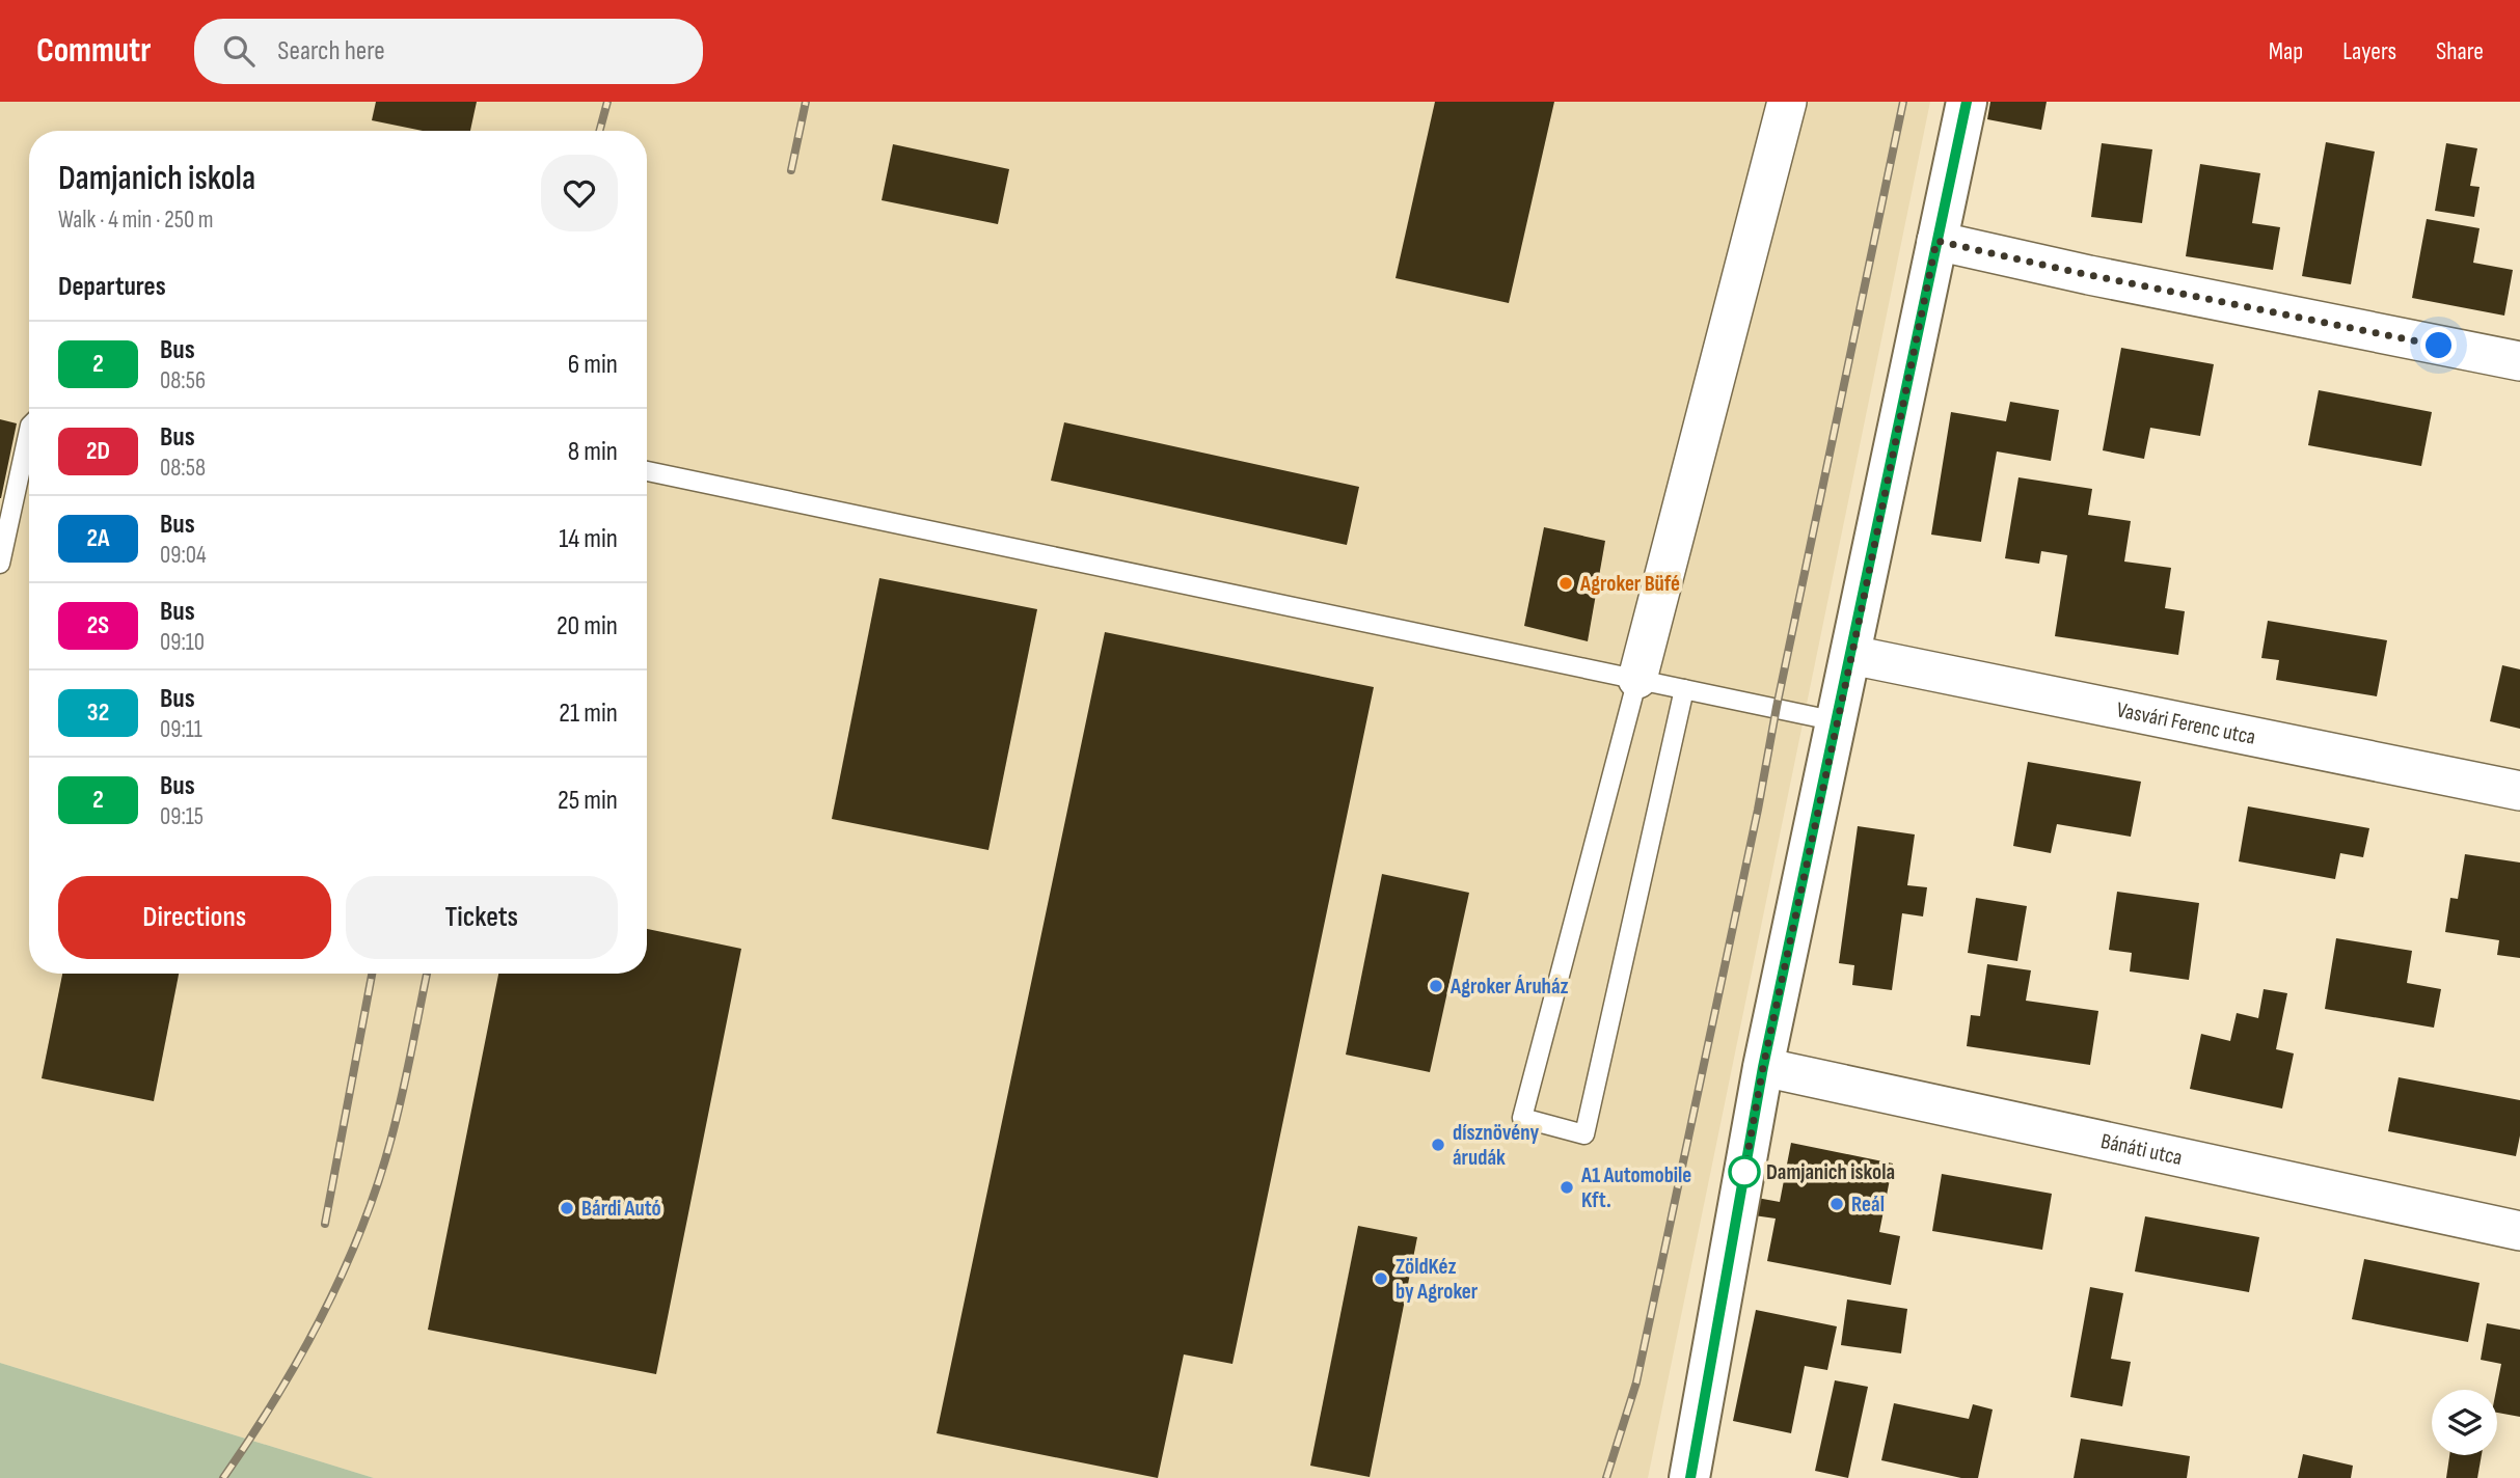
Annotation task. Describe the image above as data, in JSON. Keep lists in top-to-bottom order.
{
  "streets": {
    "street": ["Vasvári Ferenc utca", "Bánáti utca"]
  },
  "places": [
    "Agroker Büfé",
    "Agroker Áruház",
    "dísznövény árudák",
    "Damjanich iskola",
    "A1 Automobile Kft.",
    "Reál",
    "Bárdi Autó",
    "ZöldKéz by Agroker"
  ],
  "lines": ["bus line 2"],
  "page": {
    "header": "Commutr",
    "search": "Search here",
    "nav": ["Map", "Layers", "Share"],
    "heading": [
      ["Damjanich iskola", "Walk · 4 min · 250 m"],
      "Departures"
    ],
    "list": [
      {
        "mark": "2",
        "name": "Bus",
        "note": "08:56",
        "value": "6 min"
      },
      {
        "mark": "2D",
        "name": "Bus",
        "note": "08:58",
        "value": "8 min"
      },
      {
        "mark": "2A",
        "name": "Bus",
        "note": "09:04",
        "value": "14 min"
      },
      {
        "mark": "2S",
        "name": "Bus",
        "note": "09:10",
        "value": "20 min"
      },
      {
        "mark": "32",
        "name": "Bus",
        "note": "09:11",
        "value": "21 min"
      },
      {
        "mark": "2",
        "name": "Bus",
        "note": "09:15",
        "value": "25 min"
      }
    ],
    "buttons": ["Directions", "Tickets"]
  }
}
